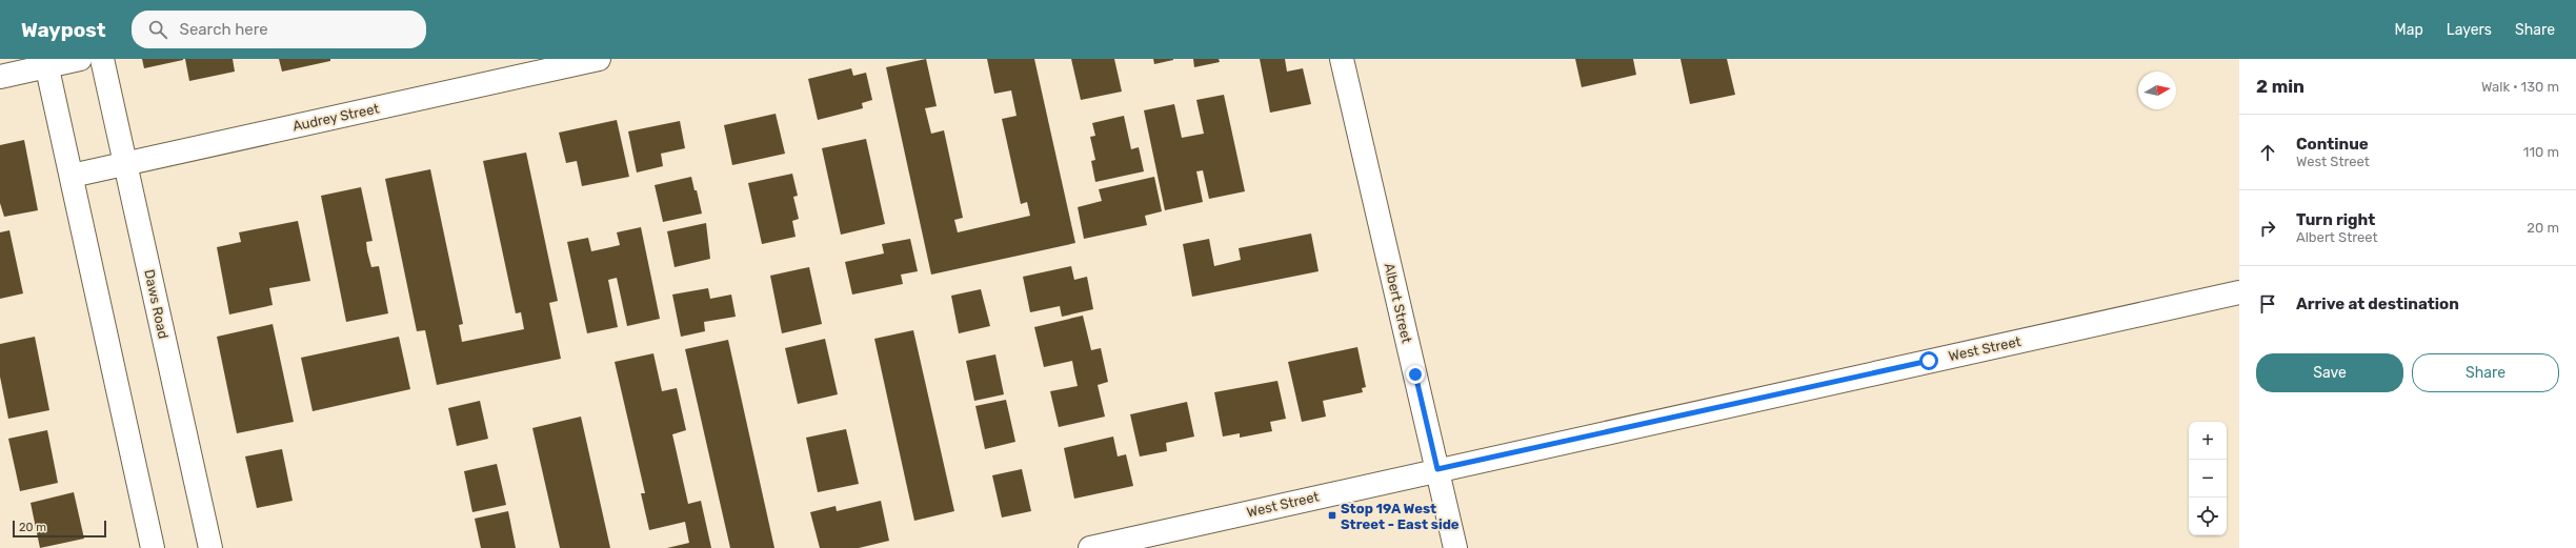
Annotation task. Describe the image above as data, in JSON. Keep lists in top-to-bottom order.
{
  "streets": {
    "street": [
      "Audrey Street",
      "Albert Street",
      "Daws Road",
      "West Street"
    ]
  },
  "crossings": [
    ["Audrey Street", "Daws Road"],
    ["Albert Street", "West Street"]
  ],
  "places": {
    "transit": ["Stop 19A West Street - East side"]
  },
  "scale_bar": "20 m",
  "north": "right",
  "page": {
    "header": "Waypost",
    "search": "Search here",
    "nav": ["Map", "Layers", "Share"],
    "heading": ["2 min", "Walk · 130 m"],
    "list": [
      ["Continue", "West Street", "110 m"],
      ["Turn right", "Albert Street", "20 m"],
      "Arrive at destination"
    ],
    "buttons": ["Save", "Share"],
    "map_buttons": ["+", "−"],
    "scale": "20 m"
  }
}
